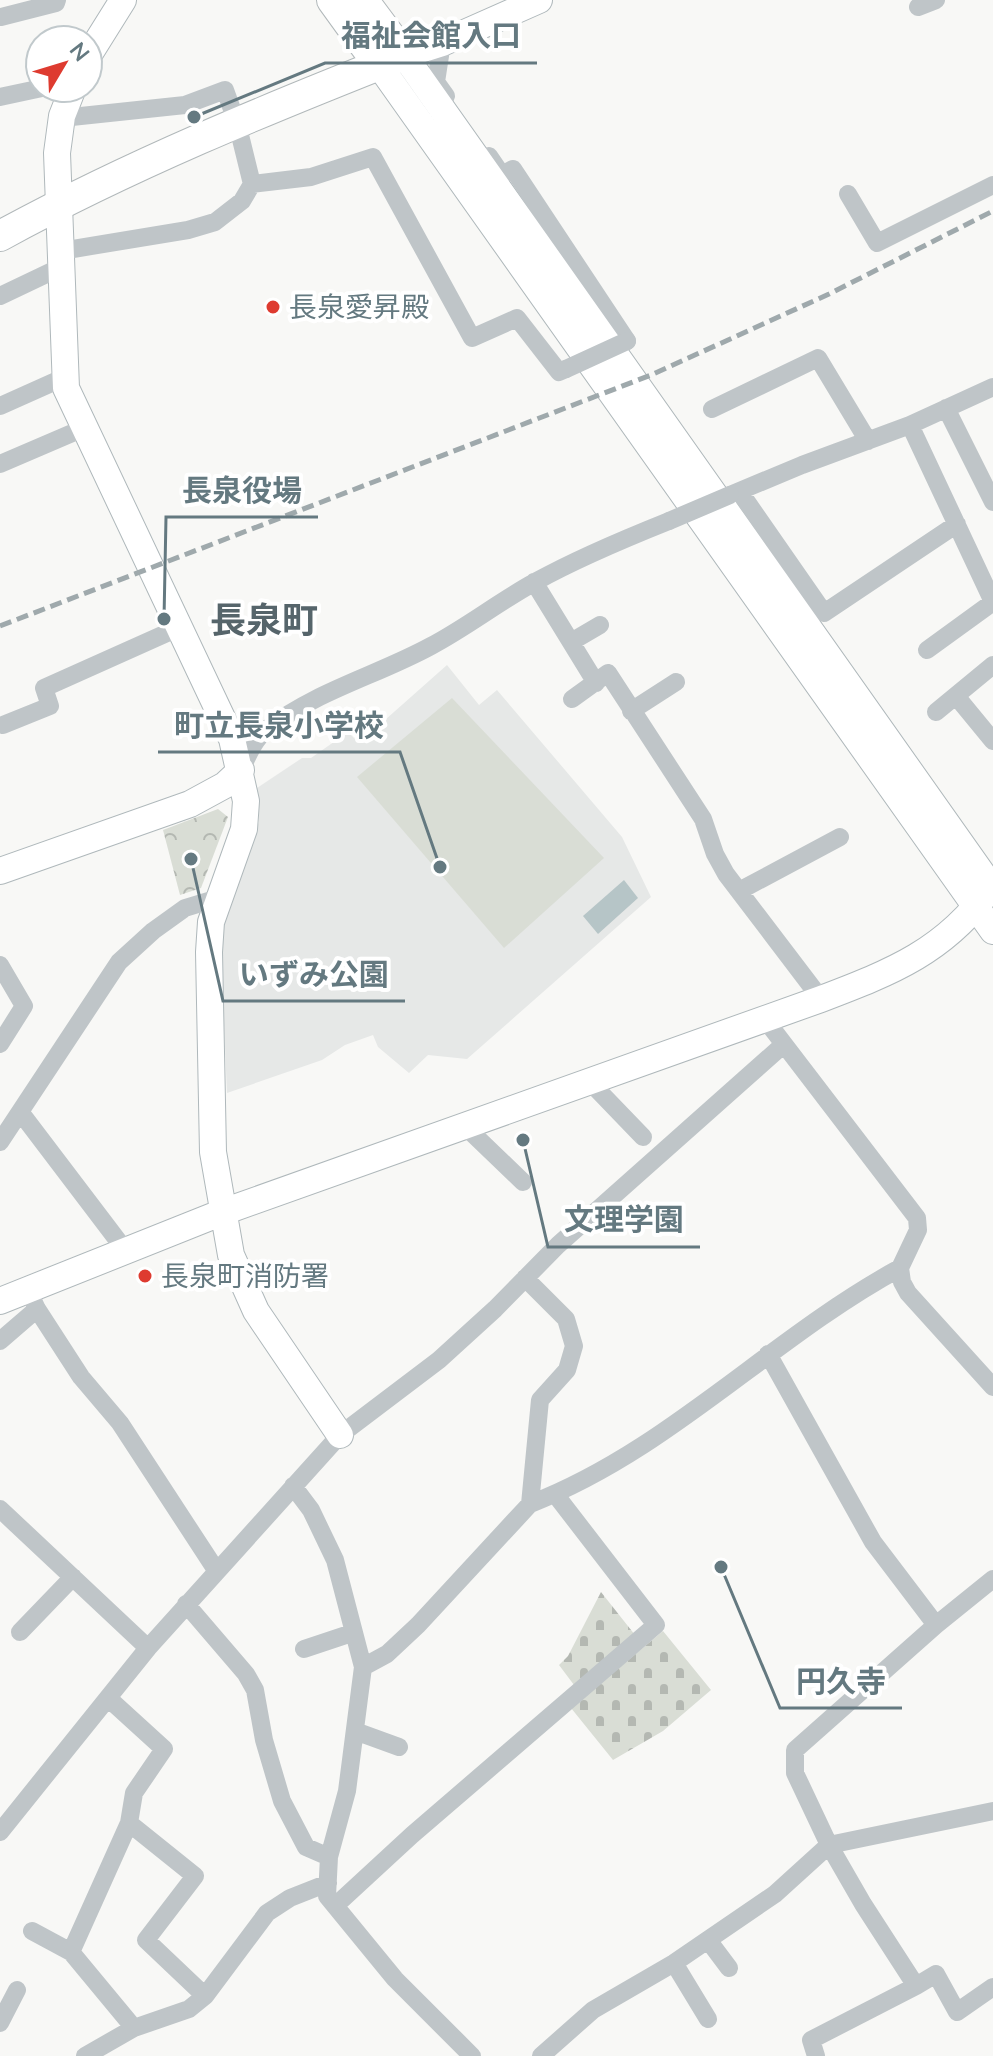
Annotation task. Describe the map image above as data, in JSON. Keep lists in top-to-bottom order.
{
  "districts": ["長泉町"],
  "places": [
    "福祉会館入口",
    "長泉愛昇殿",
    "長泉役場",
    "いずみ公園",
    "町立長泉小学校",
    "文理学園",
    "長泉町消防署",
    "円久寺"
  ],
  "north": "top right"
}
